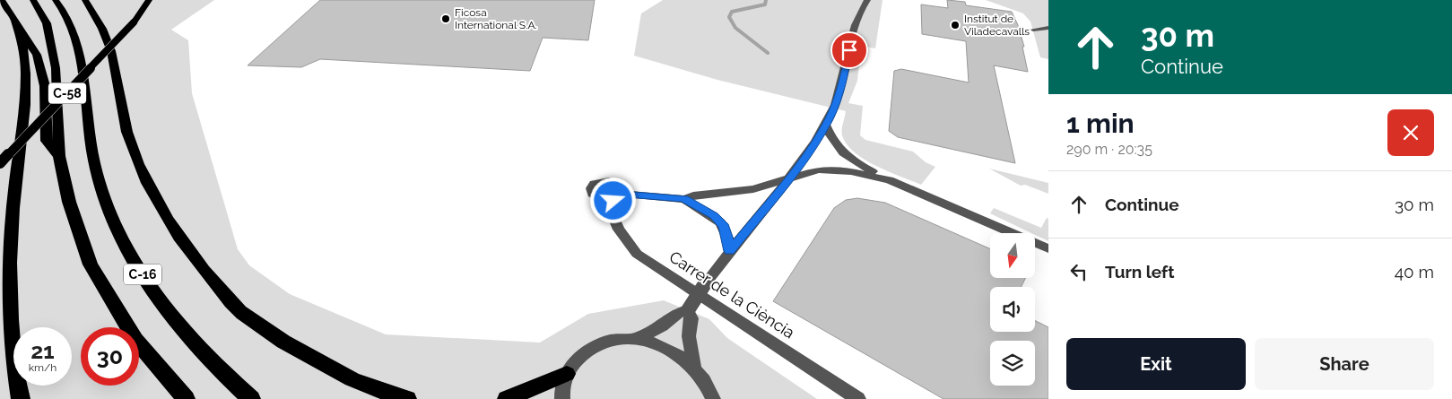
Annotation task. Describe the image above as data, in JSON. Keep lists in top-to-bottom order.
{
  "streets": {
    "highway": ["C-16"],
    "main road": ["C-58"],
    "street": ["Carrer de la Ciència"]
  },
  "places": ["Ficosa International S.A.", "Institut de Viladecavalls"],
  "north": "bottom",
  "page": {
    "turn": ["30 m", "Continue"],
    "heading": ["1 min", "290 m · 20:35"],
    "list": [
      {
        "name": "Continue",
        "value": "30 m"
      },
      {
        "name": "Turn left",
        "value": "40 m"
      }
    ],
    "speed": "21 km/h",
    "limit": "30",
    "buttons": ["Exit", "Share"]
  }
}
